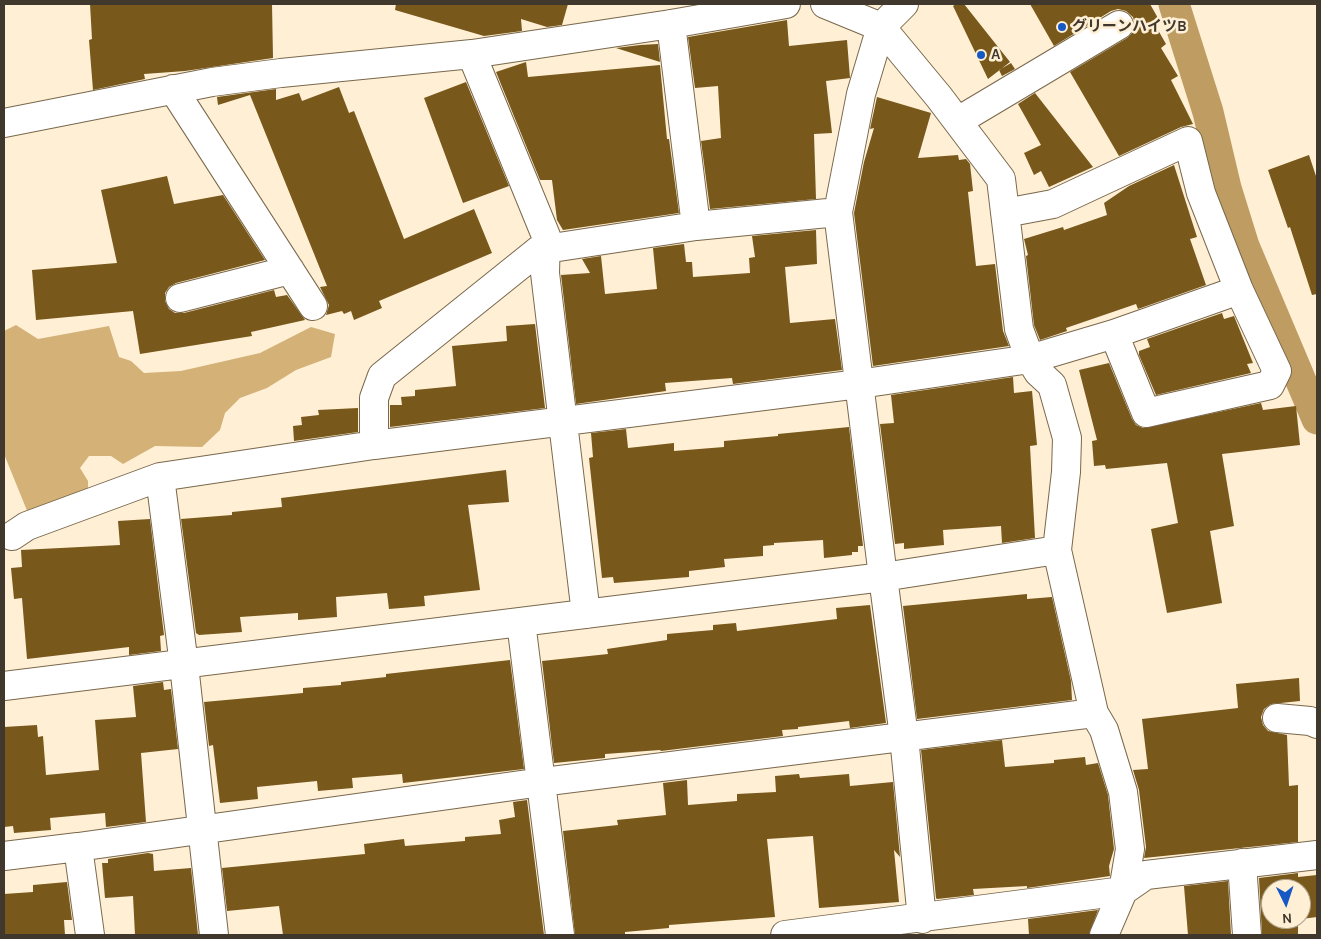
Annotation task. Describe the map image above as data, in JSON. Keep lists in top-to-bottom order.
{
  "places": ["グリーンハイツB", "A"],
  "north": "bottom"
}
